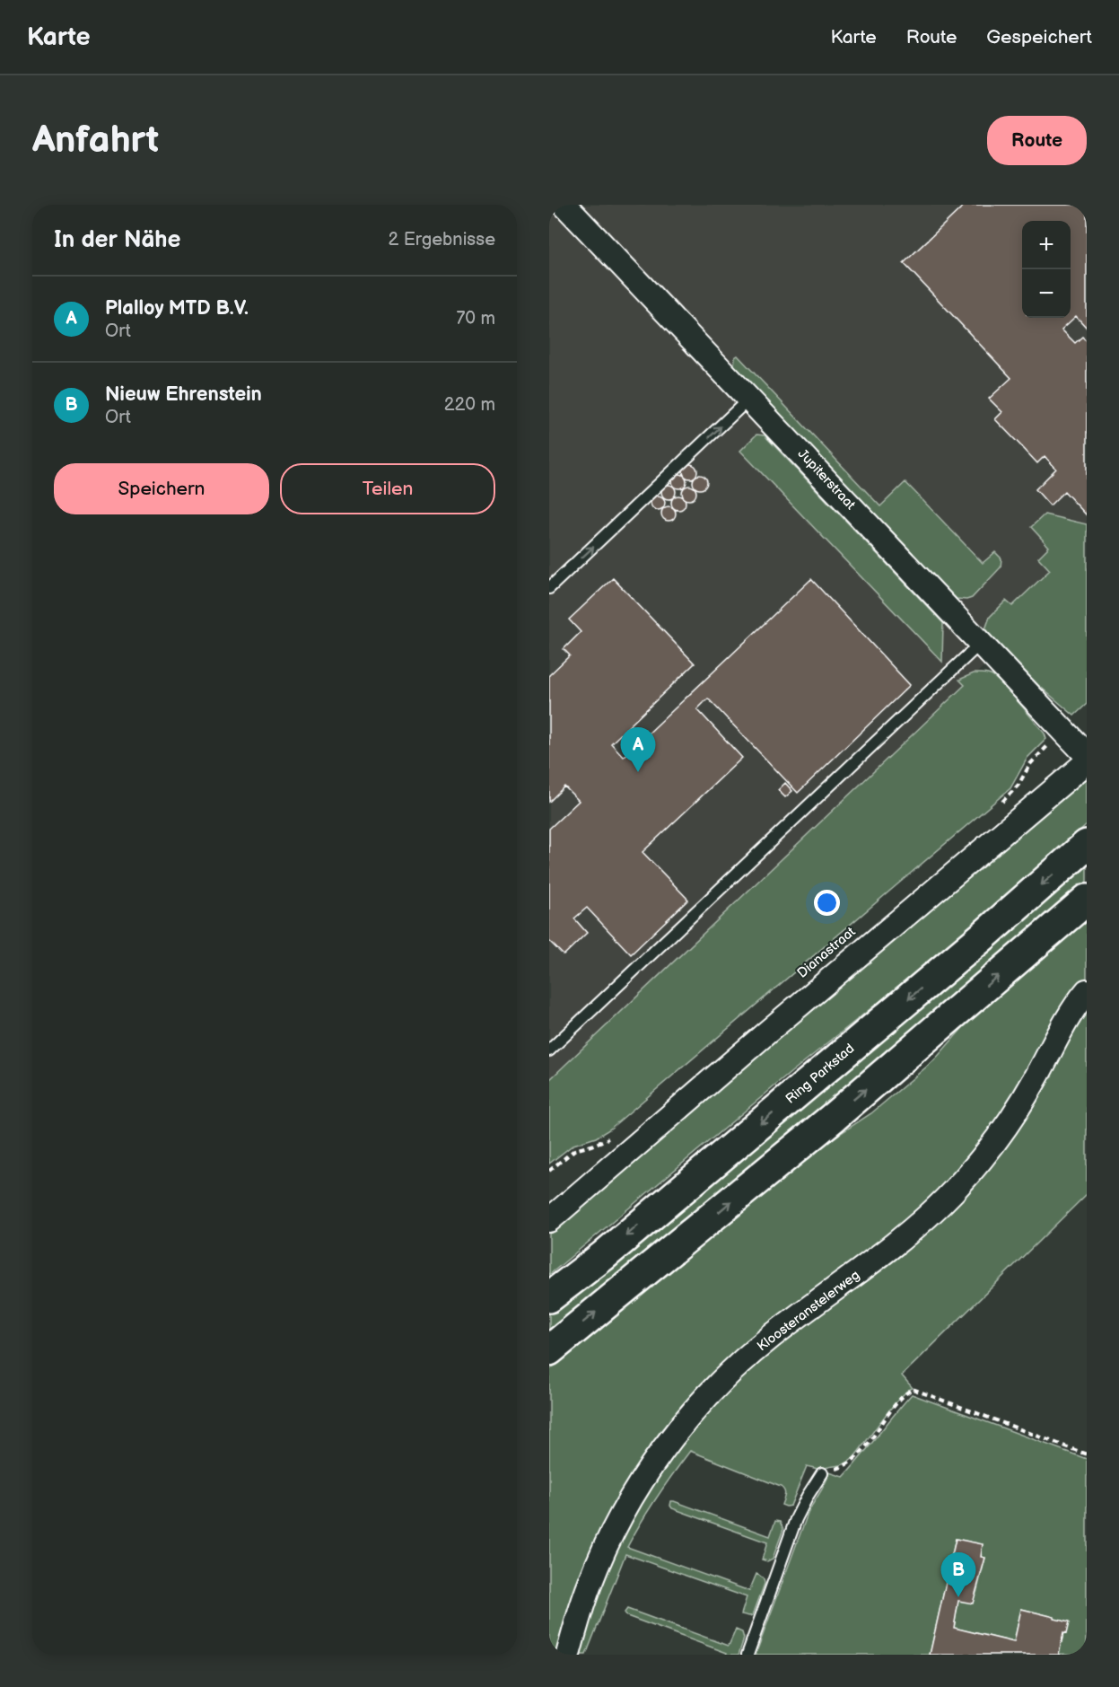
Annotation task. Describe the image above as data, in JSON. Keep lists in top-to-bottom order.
{
  "streets": {
    "highway": ["Ring Parkstad"],
    "street": ["Jupiterstraat", "Dianastraat", "Kloosteranstelerweg"]
  },
  "page": {
    "header": "Karte",
    "nav": ["Karte", "Route", "Gespeichert"],
    "buttons": [
      "Route",
      ["Speichern", "Teilen"]
    ],
    "title": "Anfahrt",
    "heading": ["In der Nähe", "2 Ergebnisse"],
    "map_buttons": ["+", "−"],
    "list": [
      {
        "mark": "A",
        "name": "Plalloy MTD B.V.",
        "note": "Ort",
        "value": "70 m"
      },
      {
        "mark": "B",
        "name": "Nieuw Ehrenstein",
        "note": "Ort",
        "value": "220 m"
      }
    ],
    "pins": ["A", "B"]
  }
}
